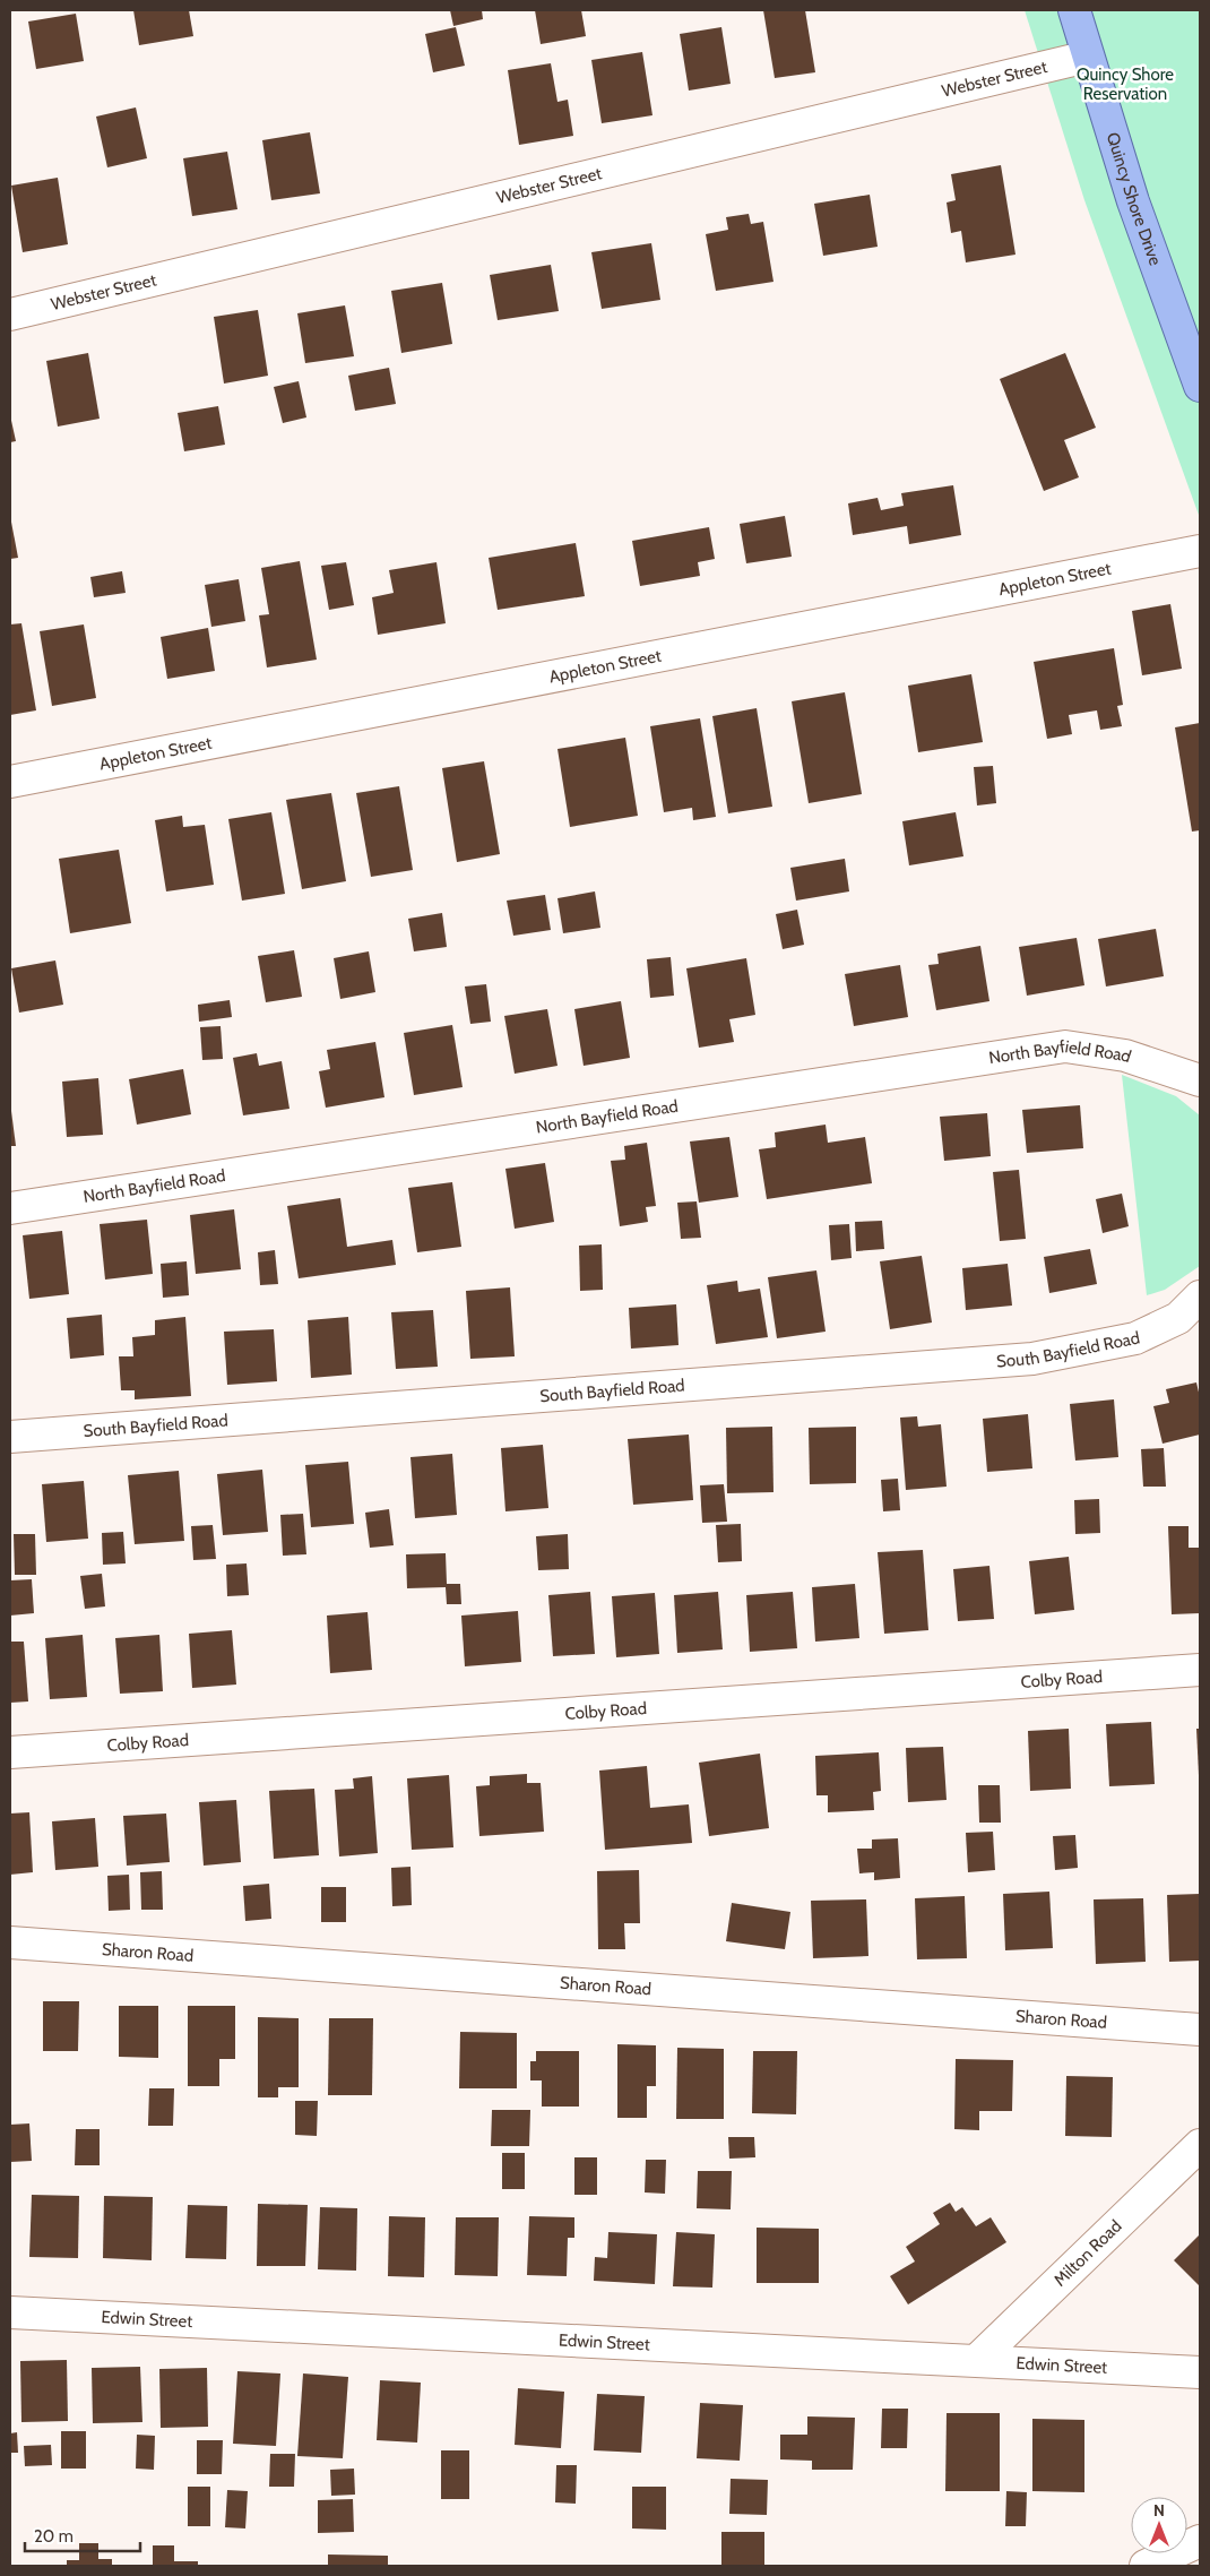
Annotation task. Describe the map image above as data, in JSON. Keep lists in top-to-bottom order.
{
  "streets": {
    "main road": ["Quincy Shore Drive"],
    "street": [
      "Webster Street",
      "Appleton Street",
      "North Bayfield Road",
      "South Bayfield Road",
      "Colby Road",
      "Sharon Road",
      "Milton Road",
      "Edwin Street"
    ]
  },
  "crossings": [
    ["Webster Street", "Quincy Shore Drive"],
    ["Milton Road", "Edwin Street"]
  ],
  "parks": ["Quincy Shore Reservation"],
  "scale_bar": "20 m",
  "north": "top"
}
